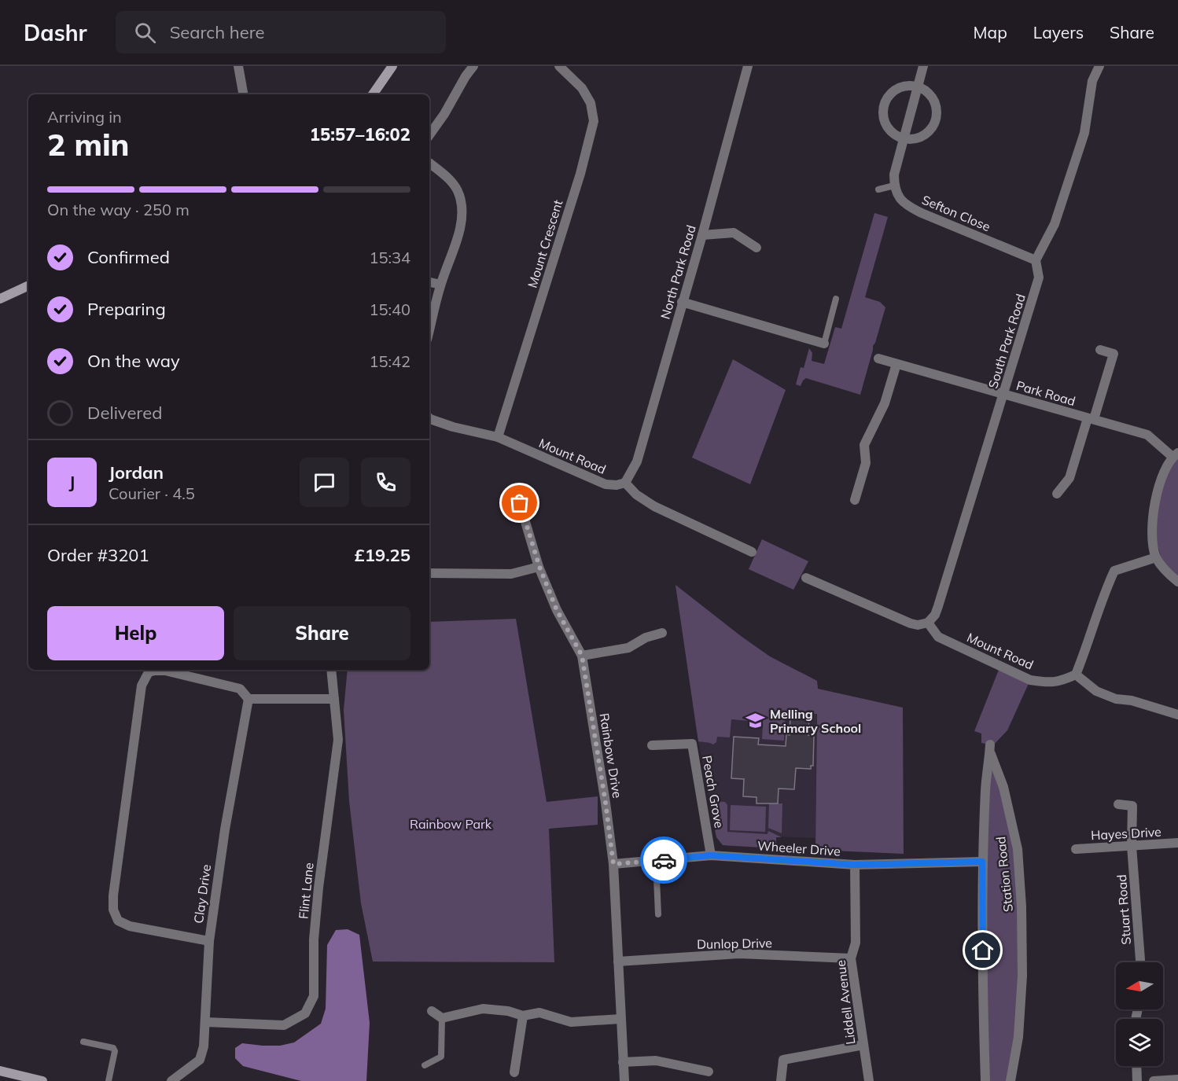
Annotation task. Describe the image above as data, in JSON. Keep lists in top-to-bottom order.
{
  "streets": {
    "street": [
      "Sefton Close",
      "Mount Crescent",
      "North Park Road",
      "South Park Road",
      "Park Road",
      "Mount Road",
      "Rainbow Drive",
      "Peach Grove",
      "Hayes Drive",
      "Wheeler Drive",
      "Station Road",
      "Flint Lane",
      "Clay Drive",
      "Stuart Road",
      "Dunlop Drive",
      "Liddell Avenue"
    ]
  },
  "crossings": [
    ["Sefton Close", "South Park Road"],
    ["Mount Crescent", "Mount Road"],
    ["North Park Road", "Mount Road"],
    ["South Park Road", "Park Road"],
    ["South Park Road", "Mount Road"],
    ["Rainbow Drive", "Wheeler Drive"],
    ["Rainbow Drive", "Dunlop Drive"],
    ["Peach Grove", "Wheeler Drive"],
    ["Hayes Drive", "Stuart Road"],
    ["Wheeler Drive", "Station Road"],
    ["Wheeler Drive", "Liddell Avenue"],
    ["Flint Lane", "Clay Drive"],
    ["Dunlop Drive", "Liddell Avenue"]
  ],
  "parks": ["Rainbow Park"],
  "places": {
    "school or university": ["Melling Primary School"]
  },
  "north": "left",
  "page": {
    "header": "Dashr",
    "search": "Search here",
    "nav": ["Map", "Layers", "Share"],
    "heading": ["2 min", "Arriving in", "15:57–16:02"],
    "panel": [
      "Jordan",
      "Courier · 4.5",
      "Order #3201",
      "£19.25"
    ],
    "bar": "On the way · 250 m",
    "list": [
      ["Confirmed", "15:34"],
      ["Preparing", "15:40"],
      ["On the way", "15:42"],
      "Delivered"
    ],
    "round": "J",
    "buttons": ["Help", "Share"]
  }
}
